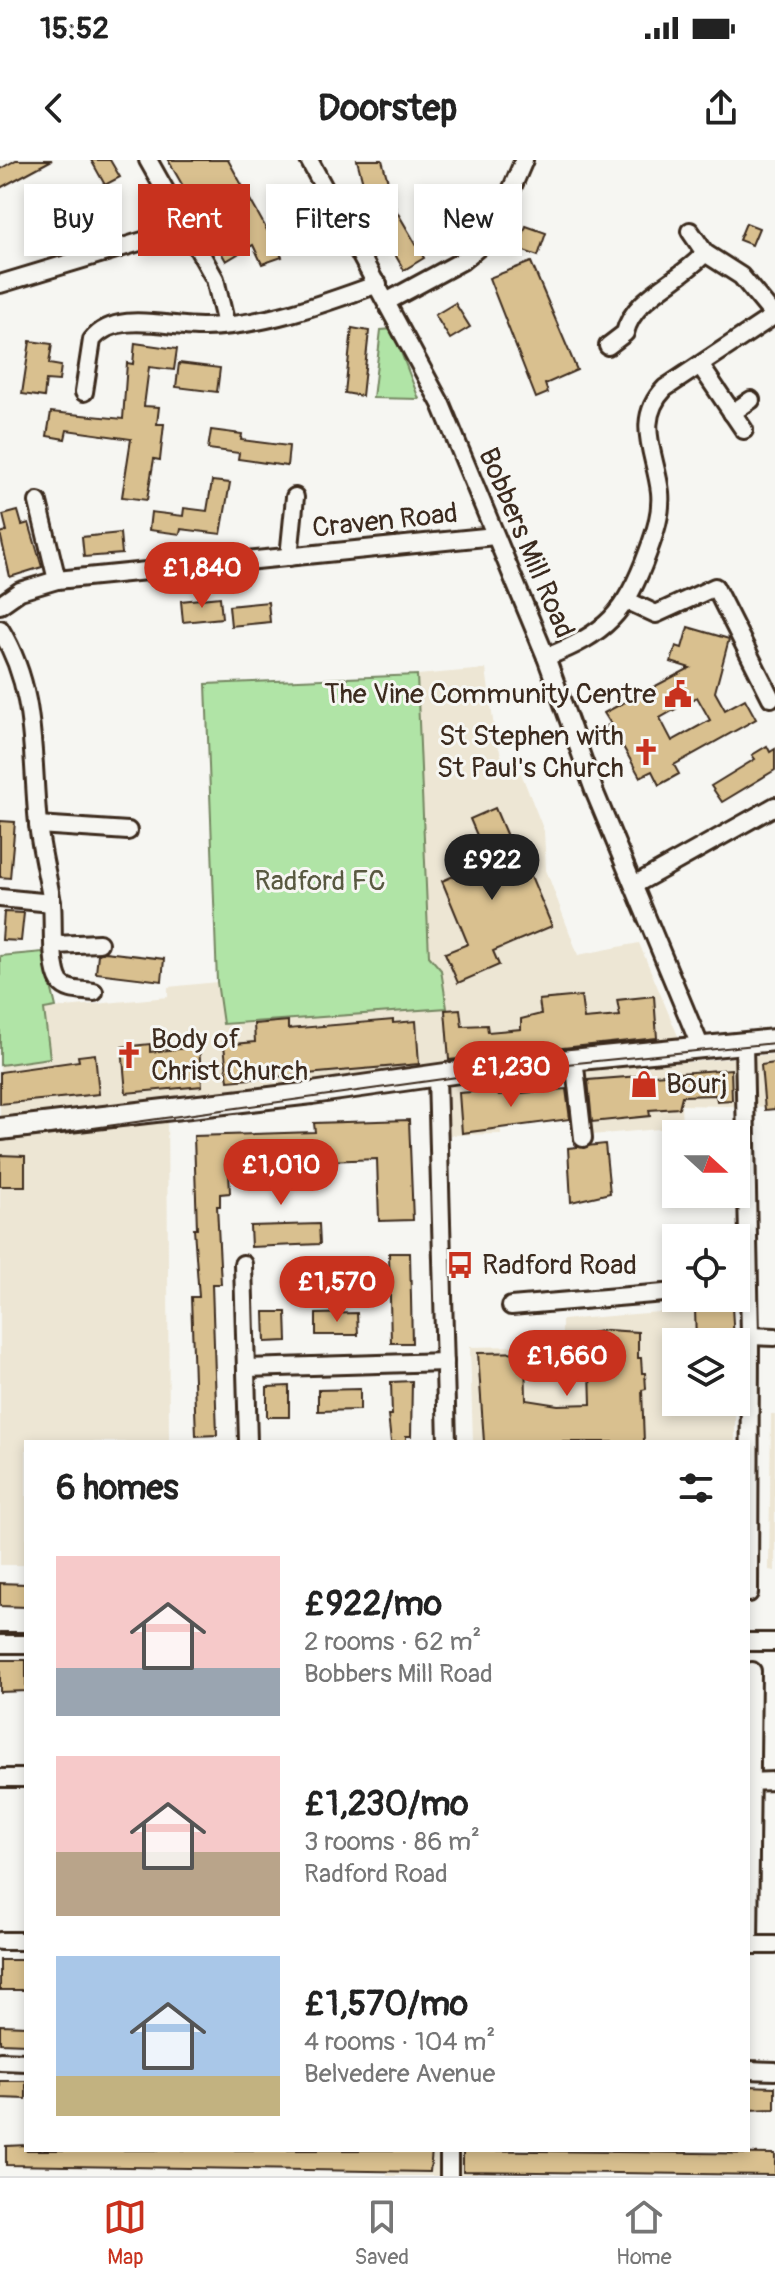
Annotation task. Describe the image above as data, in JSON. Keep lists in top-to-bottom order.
{
  "streets": {
    "street": ["Craven Road", "Bobbers Mill Road"]
  },
  "crossings": [
    ["Craven Road", "Bobbers Mill Road"]
  ],
  "parks": ["Radford FC"],
  "places": {
    "public building": ["The Vine Community Centre"],
    "church": ["St Stephen with St Paul's Church", "Body of Christ Church"],
    "shop": ["Bourj"],
    "bus stop": ["Radford Road"]
  },
  "north": "right",
  "page": {
    "status": "15:52",
    "header": "Doorstep",
    "chip": [
      "Buy",
      "Rent",
      "Filters",
      "New"
    ],
    "price": [
      "£1,840",
      "£922",
      "£1,230",
      "£1,010",
      "£1,570",
      "£1,660"
    ],
    "heading": "6 homes",
    "list": [
      {
        "name": "£922/mo",
        "note": "2 rooms · 62 m² · Bobbers Mill Road"
      },
      {
        "name": "£1,230/mo",
        "note": "3 rooms · 86 m² · Radford Road"
      },
      {
        "name": "£1,570/mo",
        "note": "4 rooms · 104 m² · Belvedere Avenue"
      }
    ],
    "tabs": ["Map", "Saved", "Home"]
  }
}
